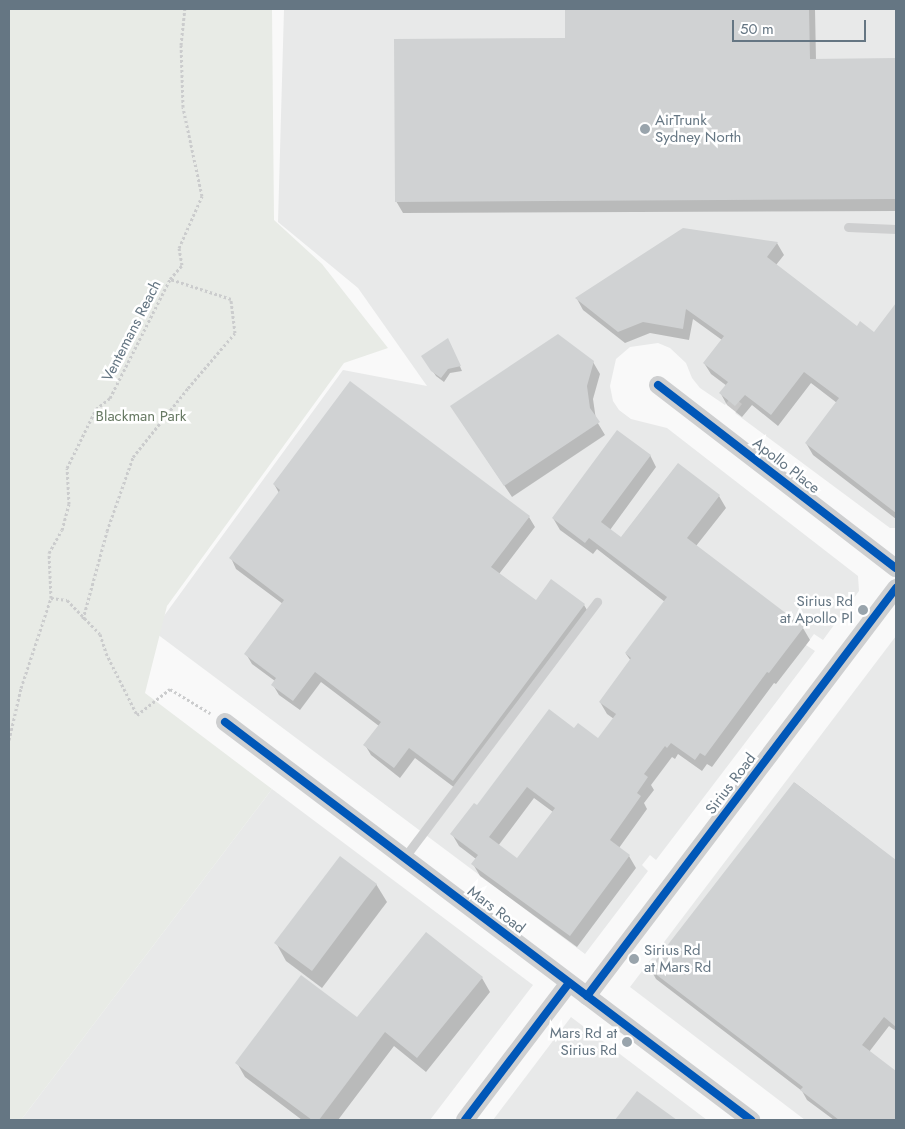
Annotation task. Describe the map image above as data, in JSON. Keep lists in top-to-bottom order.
{
  "streets": {
    "street": ["Apollo Place", "Sirius Road", "Mars Road"],
    "path": ["Ventemans Reach"]
  },
  "crossings": [
    ["Sirius Road", "Mars Road"]
  ],
  "parks": ["Blackman Park"],
  "places": [
    "AirTrunk Sydney North",
    "Sirius Rd at Apollo Pl",
    "Sirius Rd at Mars Rd",
    "Mars Rd at Sirius Rd"
  ],
  "scale_bar": "50 m"
}
